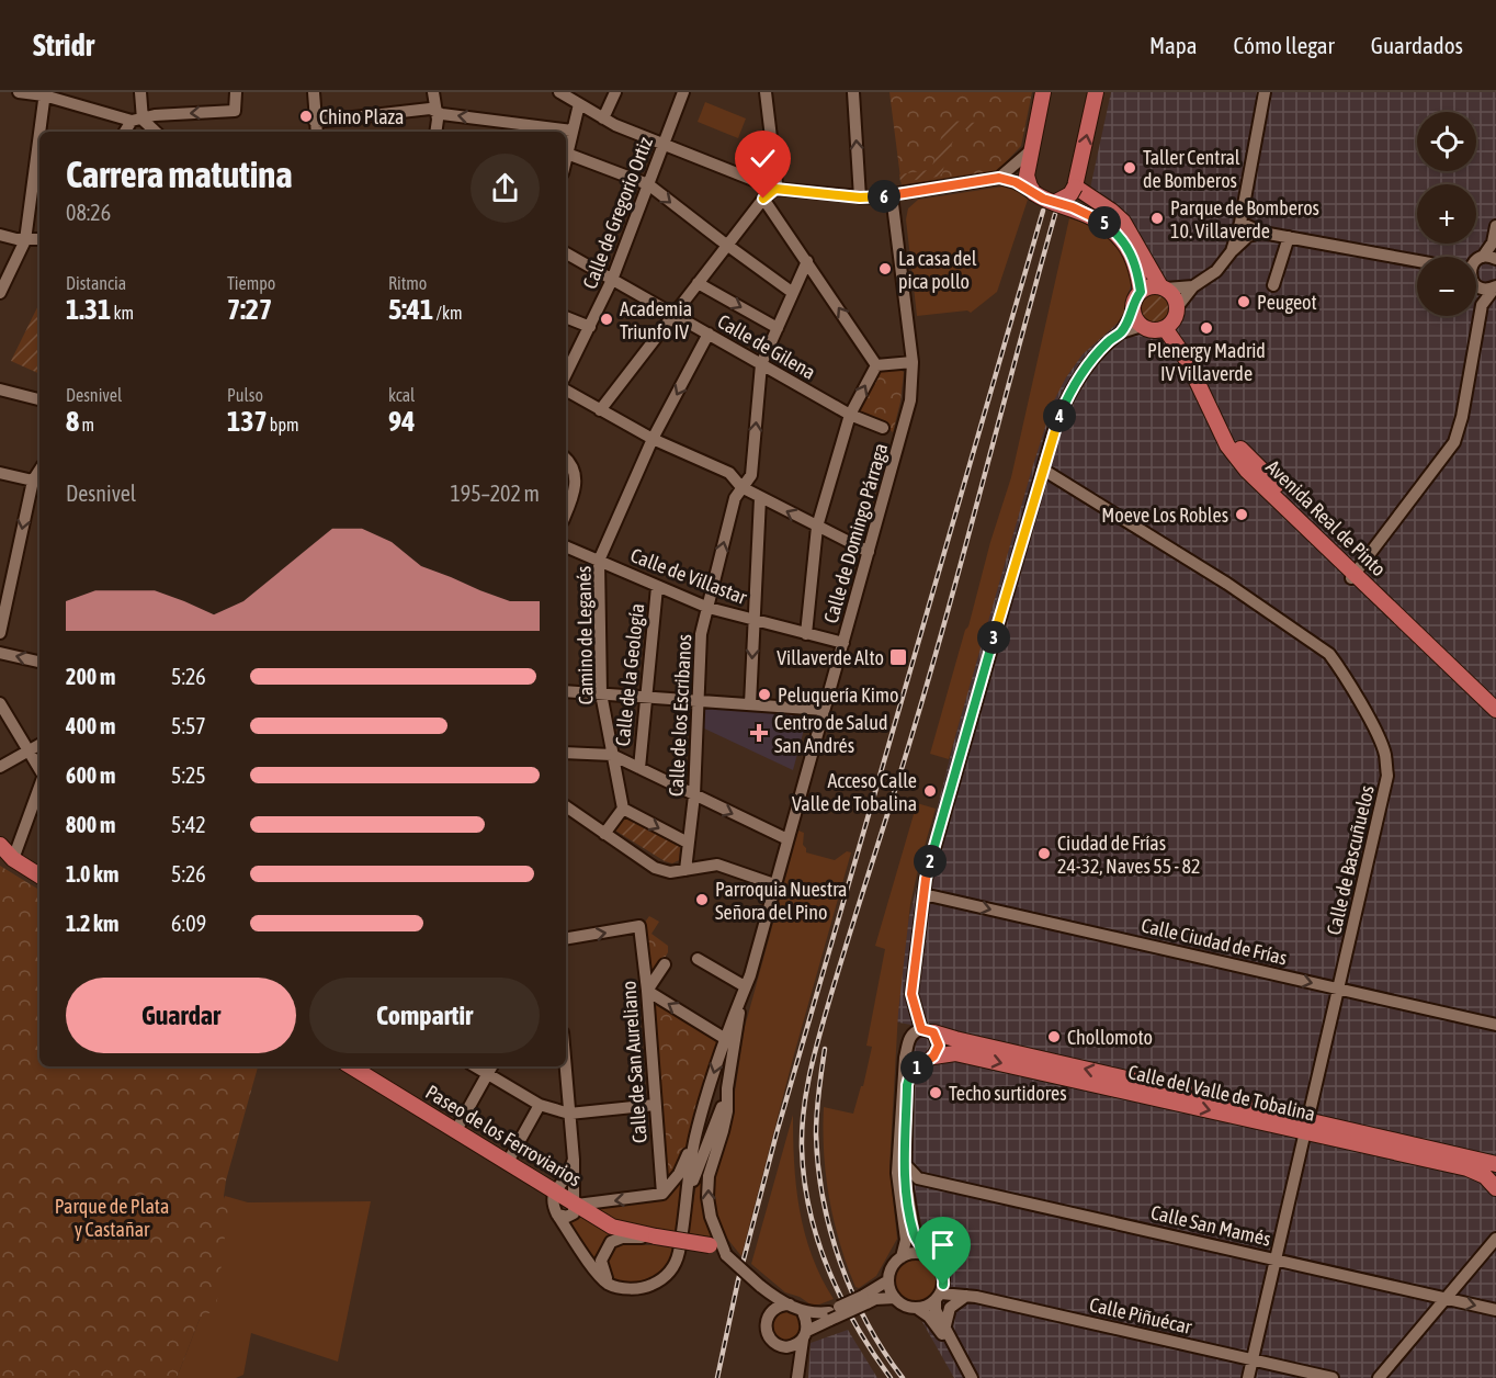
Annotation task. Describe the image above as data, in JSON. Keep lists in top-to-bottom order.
{
  "streets": {
    "main road": ["Avenida Real de Pinto", "Calle del Valle de Tobalina", "Paseo de los Ferroviarios"],
    "street": [
      "Calle de Gregorio Ortiz",
      "Calle de Gilena",
      "Calle de Domingo Párraga",
      "Calle de Villastar",
      "Camino de Leganés",
      "Calle de la Geología",
      "Calle de los Escribanos",
      "Calle de Bascuñuelos",
      "Calle Ciudad de Frías",
      "Calle de San Aureliano",
      "Calle San Mamés",
      "Calle Piñuécar"
    ]
  },
  "crossings": [
    ["Calle de Gregorio Ortiz", "Calle de Gilena"],
    ["Calle de Gilena", "Camino de Leganés"],
    ["Calle de Gilena", "Calle de los Escribanos"],
    ["Calle de Domingo Párraga", "Calle de Villastar"],
    ["Calle de Villastar", "Camino de Leganés"],
    ["Calle de Villastar", "Calle de la Geología"],
    ["Calle de Villastar", "Calle de los Escribanos"],
    ["Calle de Bascuñuelos", "Calle Ciudad de Frías"],
    ["Calle de Bascuñuelos", "Calle del Valle de Tobalina"],
    ["Calle de Bascuñuelos", "Calle San Mamés"],
    ["Calle de Bascuñuelos", "Calle Piñuécar"],
    ["Calle de San Aureliano", "Paseo de los Ferroviarios"]
  ],
  "one_way": ["Calle Ciudad de Frías"],
  "parks": ["Parque de Plata y Castañar"],
  "places": {
    "other": [
      "Chino Plaza",
      "Taller Central de Bomberos",
      "Parque de Bomberos 10. Villaverde",
      "La casa del pica pollo",
      "Peugeot",
      "Academia Triunfo IV",
      "Plenergy Madrid IV Villaverde",
      "Moeve Los Robles",
      "Peluquería Kimo",
      "Acceso Calle Valle de Tobalina",
      "Ciudad de Frías 24-32, Naves 55 - 82",
      "Parroquia Nuestra Señora del Pino",
      "Chollomoto",
      "Techo surtidores"
    ],
    "transit": ["Villaverde Alto"],
    "health": ["Centro de Salud San Andrés"]
  },
  "page": {
    "header": "Stridr",
    "nav": ["Mapa", "Cómo llegar", "Guardados"],
    "map_buttons": ["+", "−"],
    "heading": ["Carrera matutina", "08:26"],
    "pins": [
      "6",
      "5",
      "4",
      "3",
      "2",
      "1"
    ],
    "stats": [
      ["Distancia", "1.31 km"],
      ["Tiempo", "7:27"],
      ["Ritmo", "5:41 /km"],
      ["Desnivel", "8 m"],
      ["Pulso", "137 bpm"],
      ["kcal", "94"]
    ],
    "chart": ["Desnivel", "195–202 m"],
    "list": [
      {
        "name": "200 m",
        "note": "5:26"
      },
      {
        "name": "400 m",
        "note": "5:57"
      },
      {
        "name": "600 m",
        "note": "5:25"
      },
      {
        "name": "800 m",
        "note": "5:42"
      },
      {
        "name": "1.0 km",
        "note": "5:26"
      },
      {
        "name": "1.2 km",
        "note": "6:09"
      }
    ],
    "buttons": ["Guardar", "Compartir"]
  }
}
